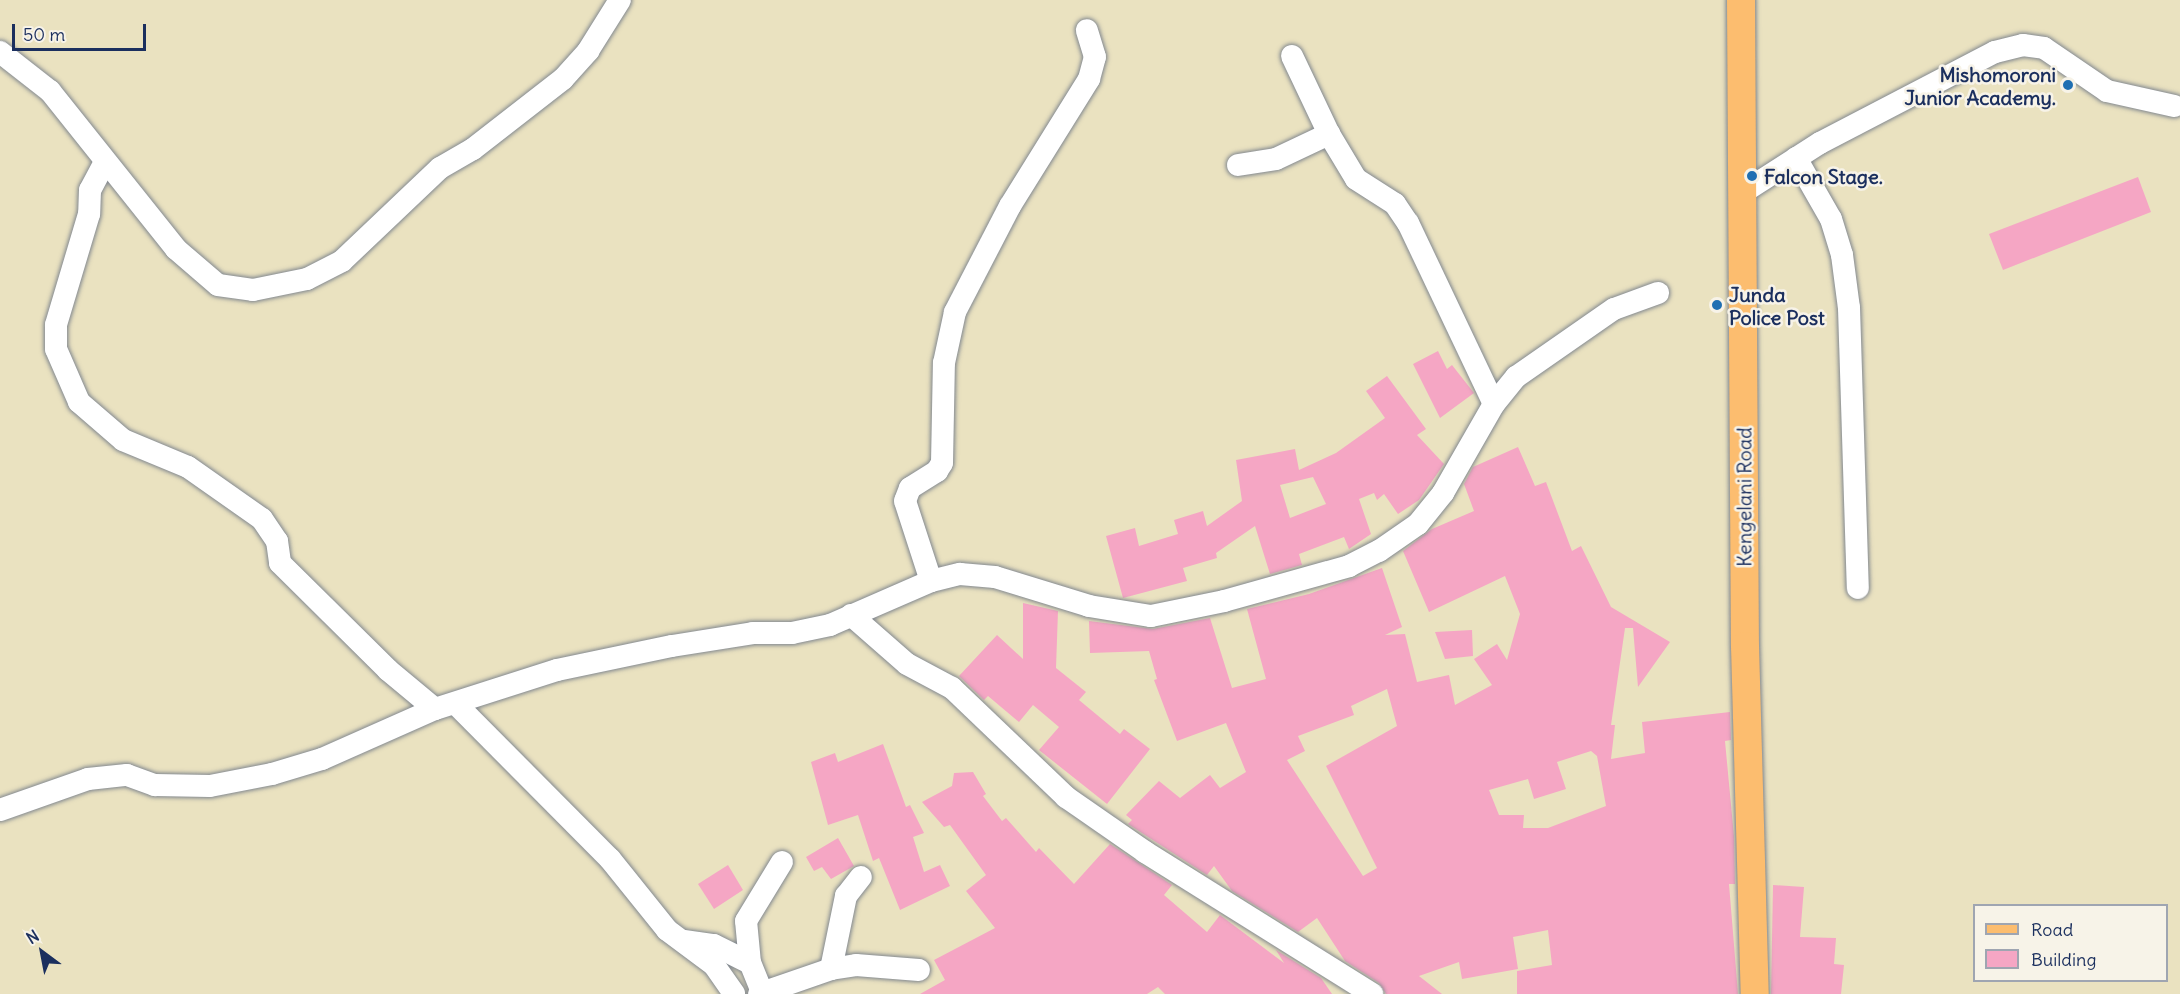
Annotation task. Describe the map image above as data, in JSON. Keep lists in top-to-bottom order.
{
  "streets": {
    "main road": ["Kengelani Road"]
  },
  "places": ["Mishomoroni Junior Academy.", "Falcon Stage.", "Junda Police Post"],
  "legend": ["Road", "Building"],
  "scale_bar": "50 m",
  "north": "top left"
}
